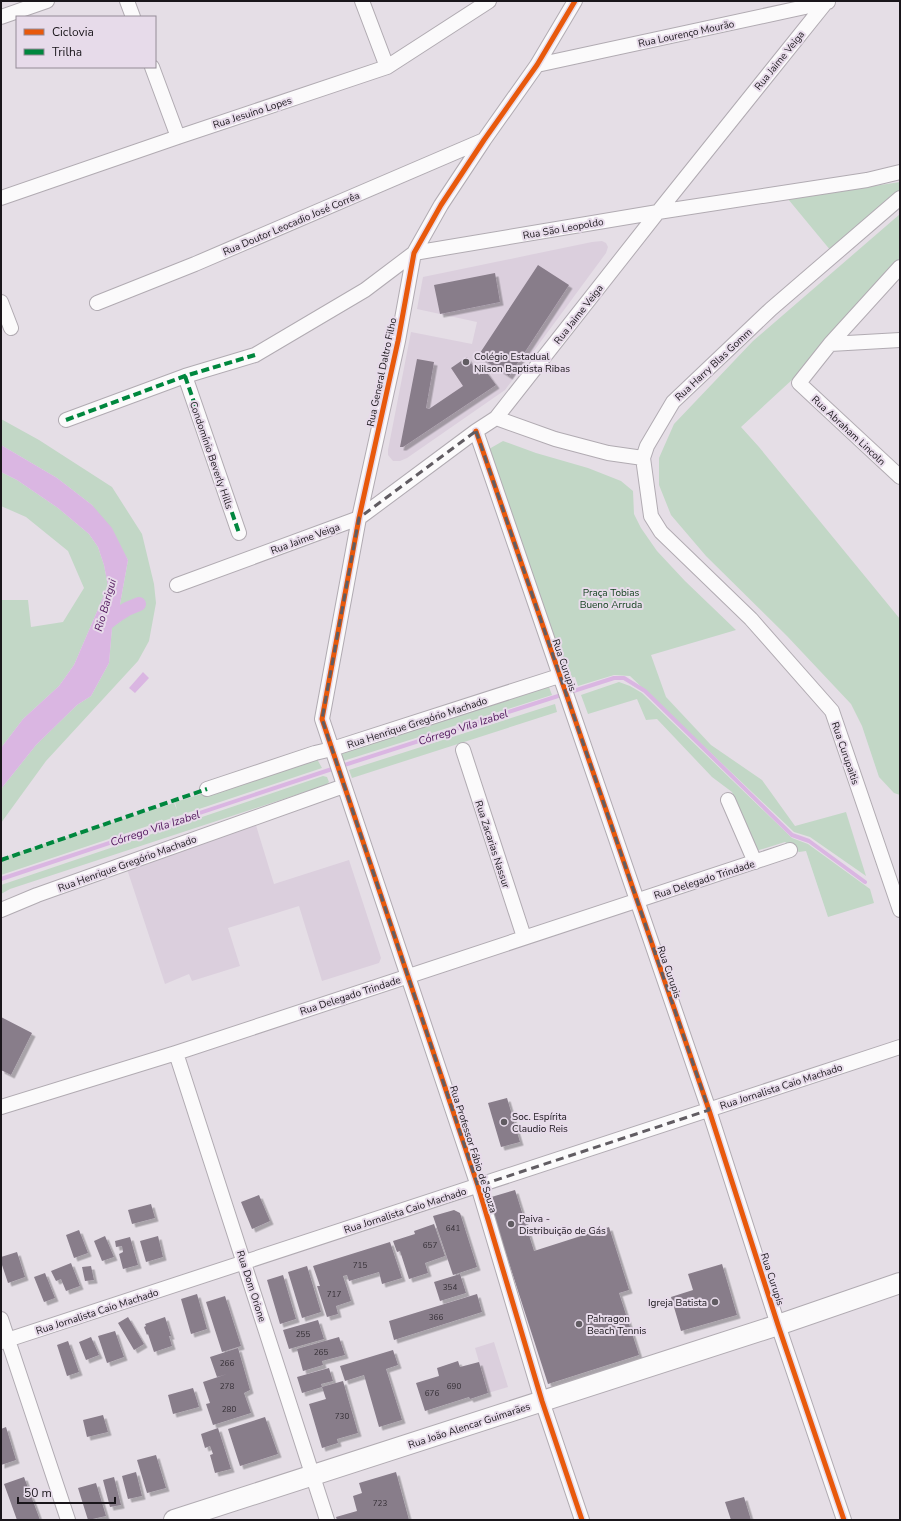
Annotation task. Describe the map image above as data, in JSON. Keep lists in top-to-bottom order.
{
  "streets": {
    "main road": ["Rua João Alencar Guimarães"],
    "street": [
      "Rua Lourenço Mourão",
      "Rua Jaime Veiga",
      "Rua Jesuino Lopes",
      "Rua Doutor Leocadio José Corrêa",
      "Rua São Leopoldo",
      "Rua Harry Blas Gomm",
      "Rua General Daltro Filho",
      "Rua Abraham Lincoln",
      "Condomínio Beverly Hills",
      "Rua Curupis",
      "Rua Henrique Gregório Machado",
      "Rua Curupaitis",
      "Rua Zacarias Nassur",
      "Rua Delegado Trindade",
      "Rua Jornalista Caio Machado",
      "Rua Professor Fábio de Souza",
      "Rua Dom Orione"
    ]
  },
  "crossings": [
    ["Rua Lourenço Mourão", "Rua Jaime Veiga"],
    ["Rua Lourenço Mourão", "Rua General Daltro Filho"],
    ["Rua Jaime Veiga", "Rua São Leopoldo"],
    ["Rua Jaime Veiga", "Rua General Daltro Filho"],
    ["Rua Jaime Veiga", "Rua Curupis"],
    ["Rua Doutor Leocadio José Corrêa", "Rua General Daltro Filho"],
    ["Rua São Leopoldo", "Rua General Daltro Filho"],
    ["Rua São Leopoldo", "Condomínio Beverly Hills"],
    ["Rua Harry Blas Gomm", "Rua Curupaitis"],
    ["Rua General Daltro Filho", "Rua Henrique Gregório Machado"],
    ["Rua General Daltro Filho", "Rua Professor Fábio de Souza"],
    ["Rua Curupis", "Rua Henrique Gregório Machado"],
    ["Rua Curupis", "Rua Delegado Trindade"],
    ["Rua Curupis", "Rua Jornalista Caio Machado"],
    ["Rua Curupis", "Rua João Alencar Guimarães"],
    ["Rua Henrique Gregório Machado", "Rua Professor Fábio de Souza"],
    ["Rua Zacarias Nassur", "Rua Delegado Trindade"],
    ["Rua Delegado Trindade", "Rua Professor Fábio de Souza"],
    ["Rua Delegado Trindade", "Rua Dom Orione"],
    ["Rua Jornalista Caio Machado", "Rua Professor Fábio de Souza"],
    ["Rua Jornalista Caio Machado", "Rua Dom Orione"],
    ["Rua Professor Fábio de Souza", "Rua João Alencar Guimarães"],
    ["Rua Dom Orione", "Rua João Alencar Guimarães"]
  ],
  "water": ["Rio Barigui", "Córrego Vila Izabel"],
  "parks": ["Praça Tobias Bueno Arruda"],
  "places": [
    "Colégio Estadual Nilson Baptista Ribas",
    "Soc. Espírita Claudio Reis",
    "Paiva - Distribuição de Gás",
    "Igreja Batista",
    "Pahragon Beach Tennis"
  ],
  "house_numbers": [
    "641",
    "657",
    "715",
    "354",
    "717",
    "366",
    "255",
    "265",
    "266",
    "278",
    "690",
    "676",
    "280",
    "730",
    "723"
  ],
  "legend": ["Ciclovia", "Trilha"],
  "scale_bar": "50 m"
}
